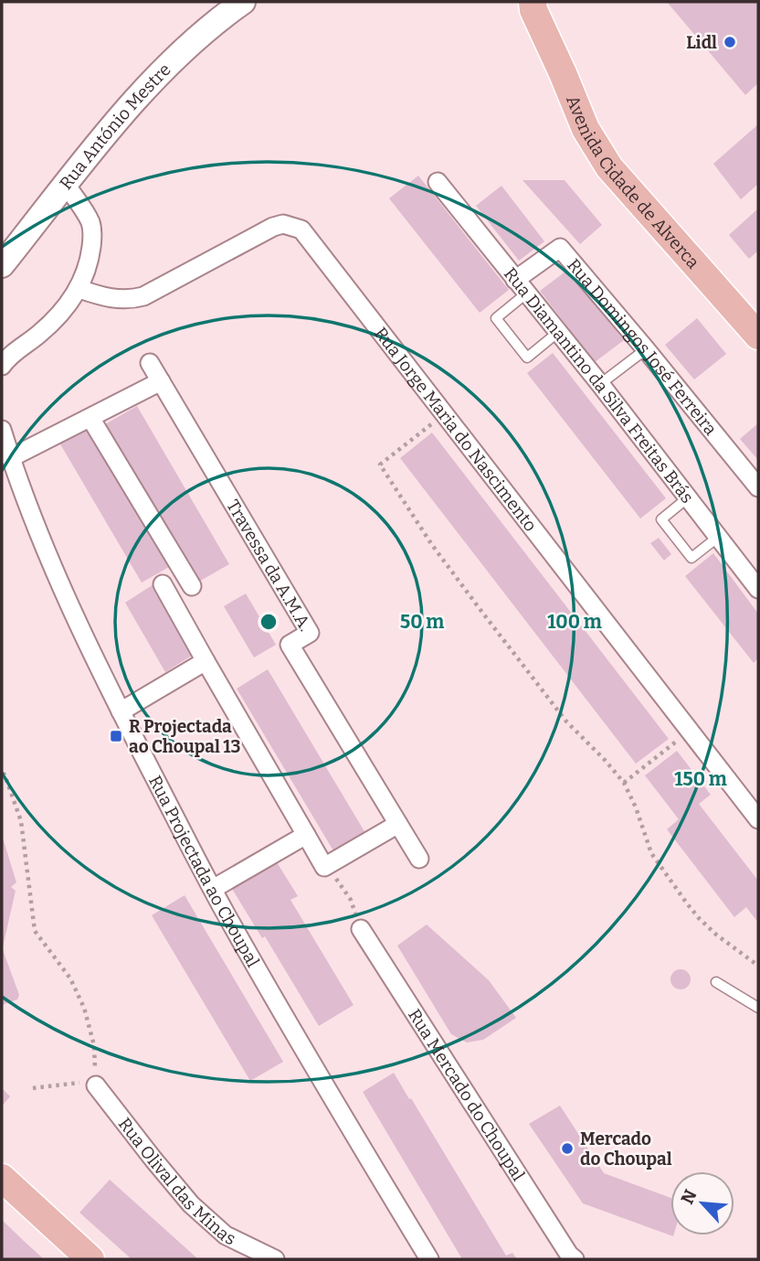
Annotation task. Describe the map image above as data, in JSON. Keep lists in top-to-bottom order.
{
  "streets": {
    "main road": ["Avenida Cidade de Alverca"],
    "street": [
      "Rua António Mestre",
      "Rua Domingos José Ferreira",
      "Rua Diamantino da Silva Freitas Brás",
      "Rua Jorge Maria do Nascimento",
      "Travessa da A.M.A.",
      "Rua Projectada ao Choupal",
      "Rua Mercado do Choupal",
      "Rua Olival das Minas"
    ]
  },
  "crossings": [
    ["Rua Domingos José Ferreira", "Rua Diamantino da Silva Freitas Brás"]
  ],
  "places": {
    "other": ["Lidl", "Mercado do Choupal"],
    "transit": ["R Projectada ao Choupal 13"]
  },
  "north": "top left",
  "rings": ["50 m", "100 m", "150 m"]
}
